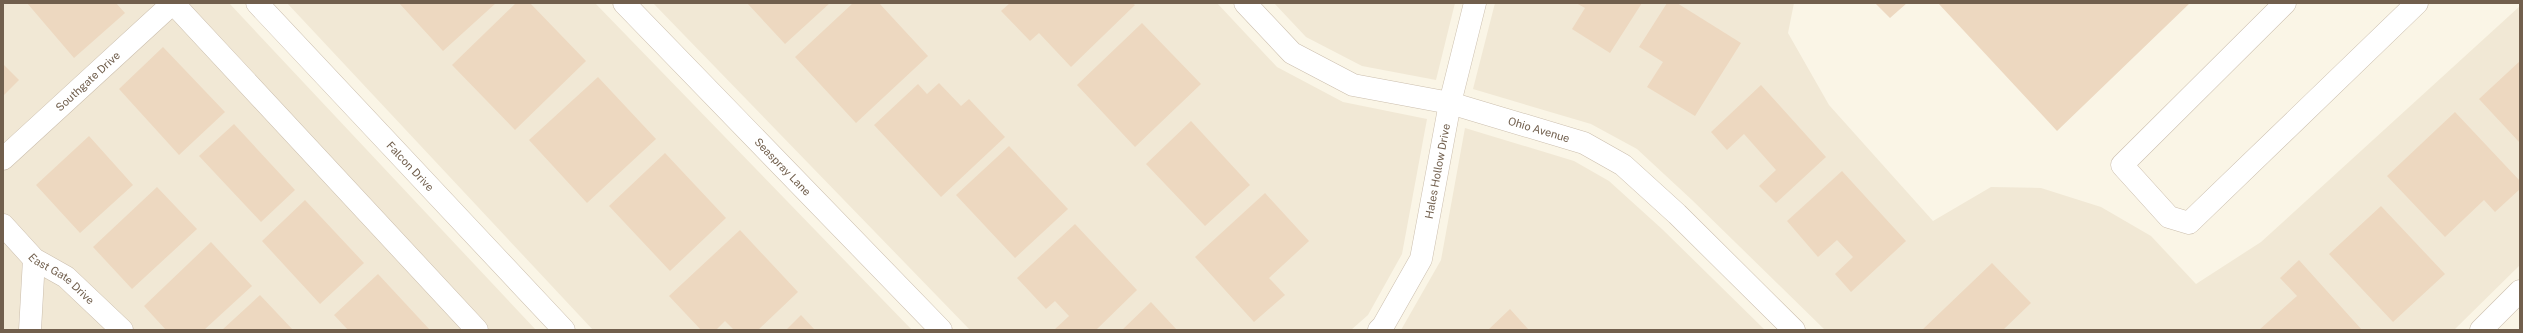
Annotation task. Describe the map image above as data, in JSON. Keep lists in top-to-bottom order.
{
  "streets": {
    "street": [
      "Southgate Drive",
      "Ohio Avenue",
      "Falcon Drive",
      "Seaspray Lane",
      "Hales Hollow Drive",
      "East Gate Drive"
    ]
  },
  "crossings": [
    ["Ohio Avenue", "Hales Hollow Drive"]
  ]
}
